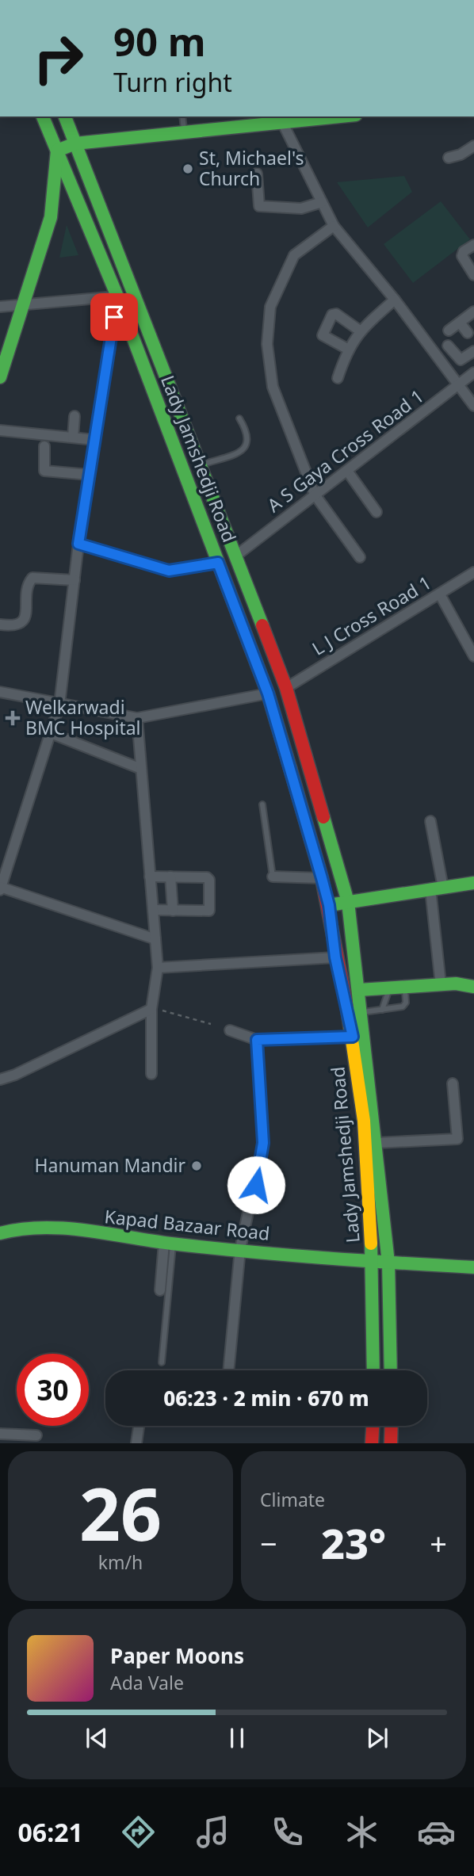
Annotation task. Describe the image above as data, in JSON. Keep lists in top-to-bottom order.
{
  "streets": {
    "main road": ["Lady Jamshedji Road", "Kapad Bazaar Road"],
    "street": ["A S Gaya Cross Road 1", "L J Cross Road 1"]
  },
  "crossings": [
    ["A S Gaya Cross Road 1", "Lady Jamshedji Road"],
    ["Lady Jamshedji Road", "L J Cross Road 1"],
    ["Lady Jamshedji Road", "Kapad Bazaar Road"]
  ],
  "places": {
    "other": ["St, Michael's Church", "Hanuman Mandir"],
    "health": ["Welkarwadi BMC Hospital"]
  },
  "page": {
    "turn": ["90 m", "Turn right"],
    "limit": "30",
    "trip": "06:23 · 2 min · 670 m",
    "tile": [
      ["26", "km/h"],
      "Climate"
    ],
    "heat": ["−", "23°", "+"],
    "song": ["Paper Moons", "Ada Vale"],
    "tabs": "06:21"
  }
}
